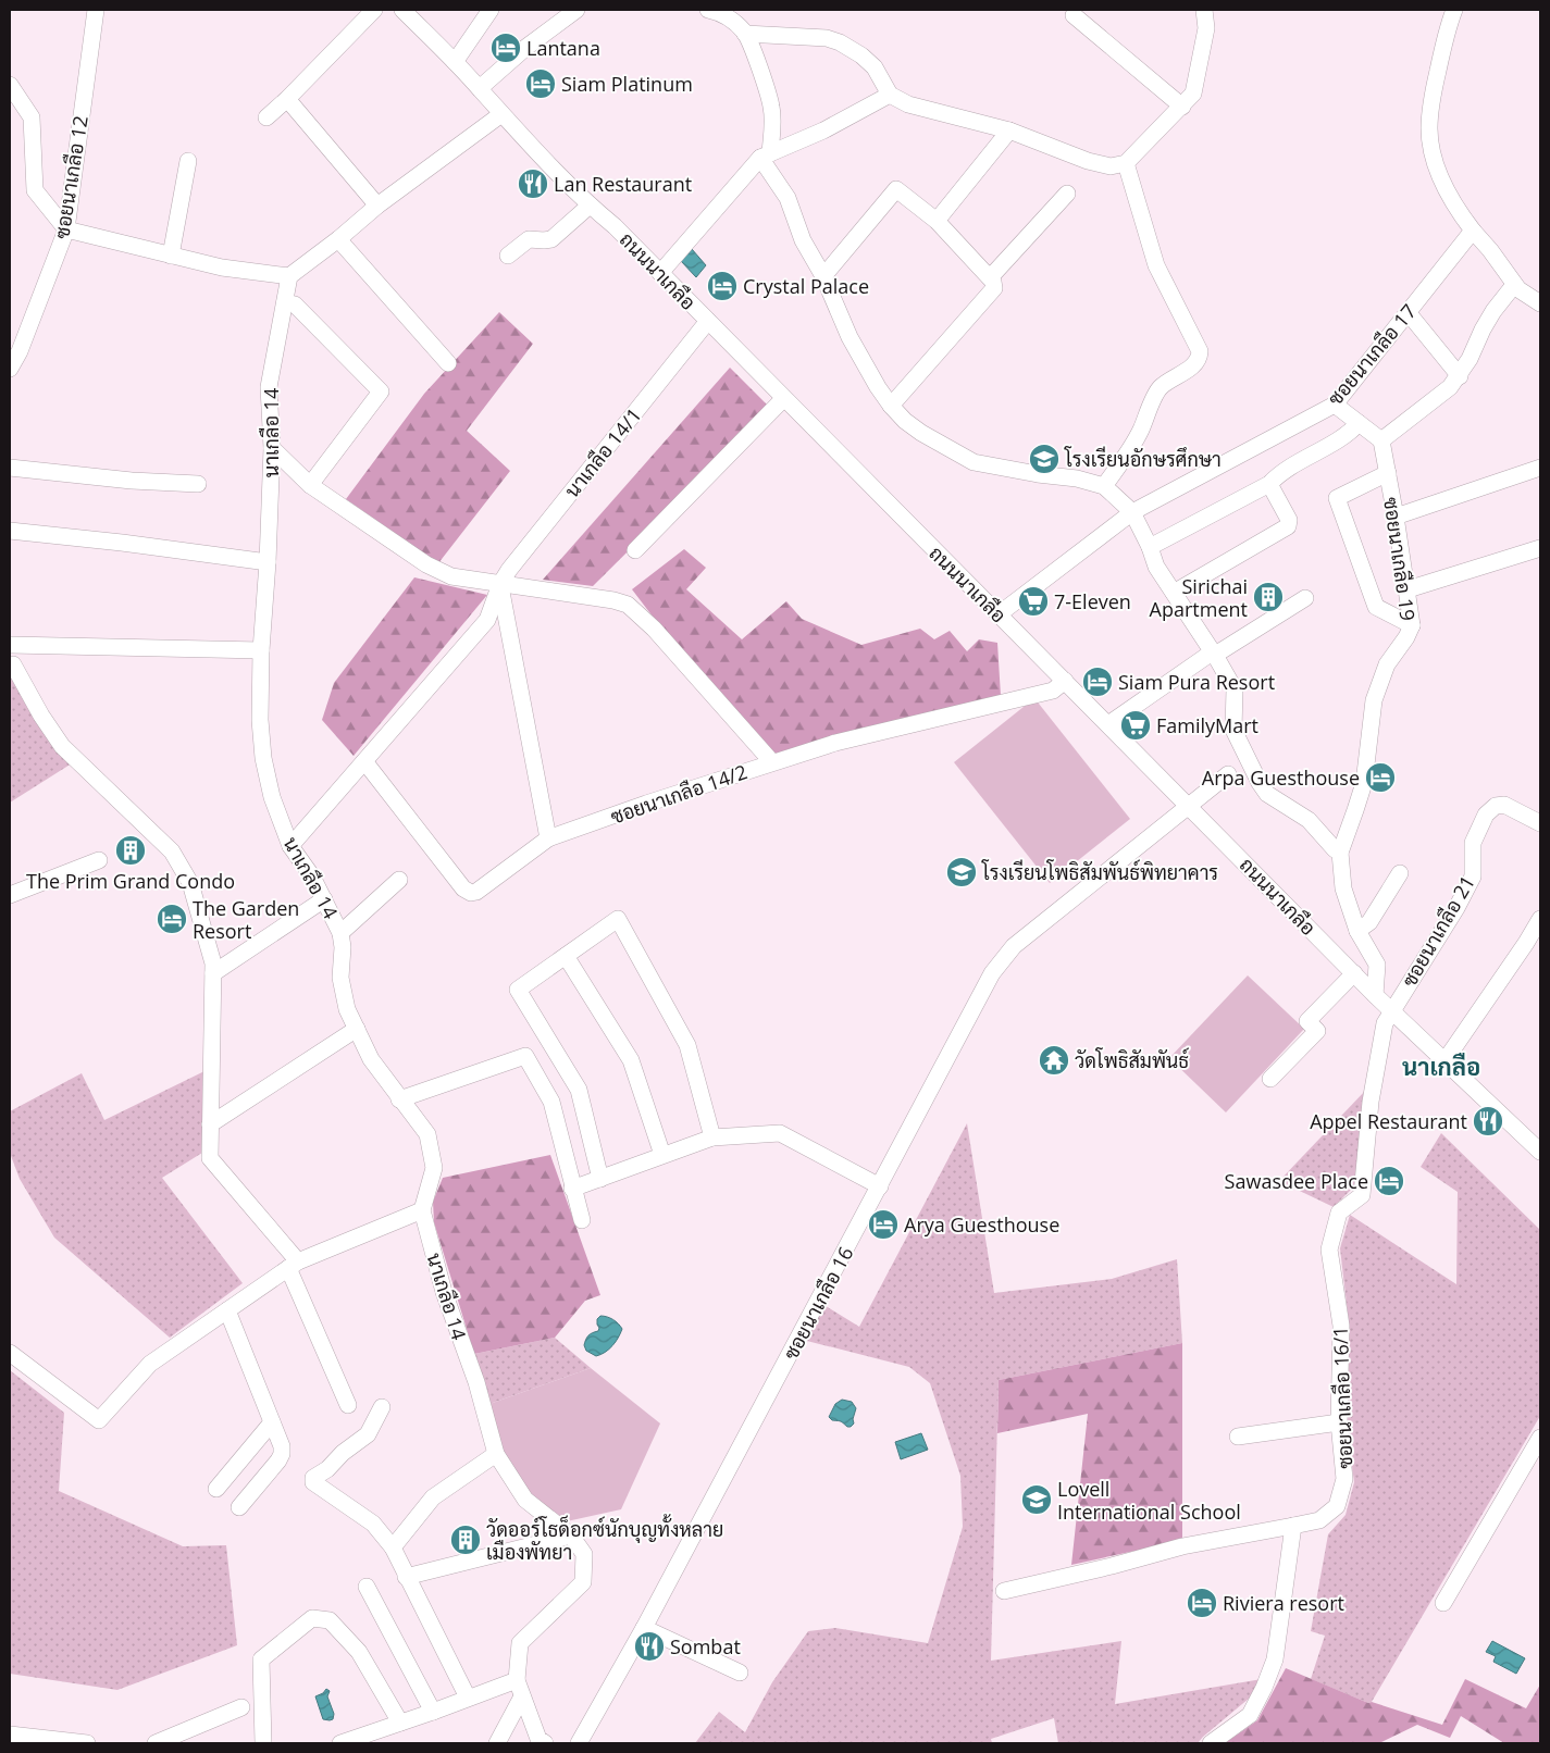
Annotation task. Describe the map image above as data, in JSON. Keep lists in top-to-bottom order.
{
  "streets": {
    "street": [
      "ซอยนาเกลือ 12",
      "ถนนนาเกลือ",
      "ซอยนาเกลือ 17",
      "นาเกลือ 14",
      "นาเกลือ 14/1",
      "ซอยนาเกลือ 19",
      "ซอยนาเกลือ 14/2",
      "ซอยนาเกลือ 21",
      "ซอยนาเกลือ 16",
      "ซอยนาเกลือ 16/1"
    ]
  },
  "crossings": [
    ["ถนนนาเกลือ", "ซอยนาเกลือ 17"],
    ["ถนนนาเกลือ", "นาเกลือ 14/1"],
    ["ถนนนาเกลือ", "ซอยนาเกลือ 19"],
    ["ถนนนาเกลือ", "ซอยนาเกลือ 14/2"],
    ["ถนนนาเกลือ", "ซอยนาเกลือ 21"],
    ["ถนนนาเกลือ", "ซอยนาเกลือ 16"],
    ["ถนนนาเกลือ", "ซอยนาเกลือ 16/1"],
    ["นาเกลือ 14", "นาเกลือ 14/1"],
    ["นาเกลือ 14/1", "ซอยนาเกลือ 14/2"],
    ["ซอยนาเกลือ 21", "ซอยนาเกลือ 16/1"]
  ],
  "districts": ["นาเกลือ"],
  "places": {
    "hotel": [
      "Lantana",
      "Siam Platinum",
      "Crystal Palace",
      "Siam Pura Resort",
      "Arpa Guesthouse",
      "The Garden Resort",
      "Sawasdee Place",
      "Arya Guesthouse",
      "Riviera resort"
    ],
    "restaurant": ["Lan Restaurant", "Appel Restaurant", "Sombat"],
    "school or university": ["โรงเรียนอักษรศึกษา", "โรงเรียนโพธิสัมพันธ์พิทยาคาร", "Lovell International School"],
    "building": ["Sirichai Apartment", "The Prim Grand Condo", "วัดออร์โธด็อกซ์นักบุญทั้งหลาย เมืองพัทยา"],
    "supermarket": ["7-Eleven", "FamilyMart"],
    "temple": ["วัดโพธิสัมพันธ์"]
  }
}
